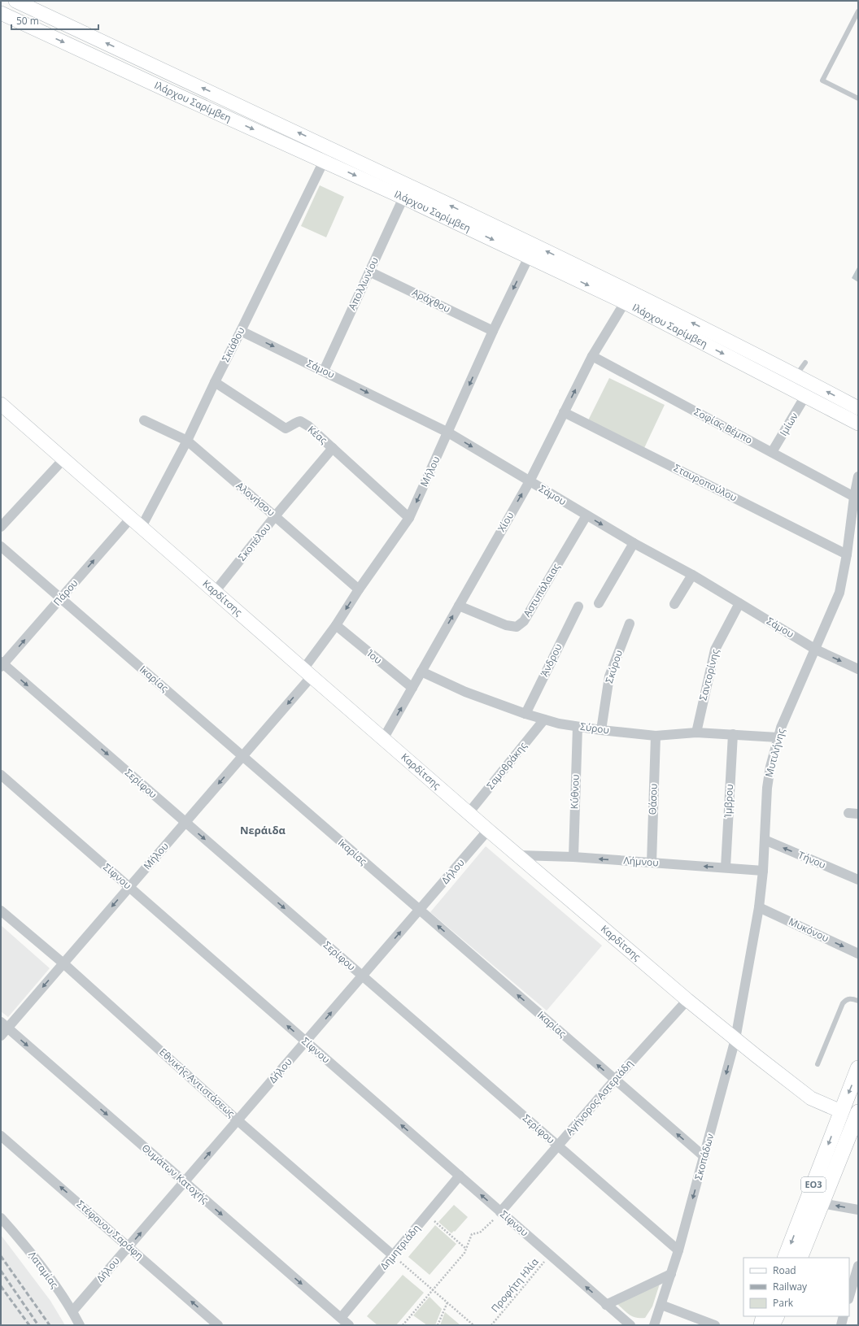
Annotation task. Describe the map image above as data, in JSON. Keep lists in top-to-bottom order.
{
  "streets": {
    "main road": ["Ιλάρχου Σαρίμβεη", "Καρδίτσης", "ΕΟ3"],
    "street": [
      "Απολλωνίου",
      "Αράχθου",
      "Σκιάθου",
      "Σάμου",
      "Ιμίων",
      "Σοφίας Βέμπο",
      "Κέας",
      "Μήλου",
      "Σταυροπούλου",
      "Αλονήσου",
      "Χίου",
      "Σκοπέλου",
      "Αστυπάλαιας",
      "Πάρου",
      "Ίου",
      "Άνδρου",
      "Σκύρου",
      "Σαντορίνης",
      "Ικαρίας",
      "Σύρου",
      "Μυτιλήνης",
      "Σαμοθράκης",
      "Σερίφου",
      "Κύθνου",
      "Θάσου",
      "Ίμβρου",
      "Τήνου",
      "Λήμνου",
      "Δήλου",
      "Σίφνου",
      "Μυκόνου",
      "Εθνικής Αντιστάσεως",
      "Αγήνορος Αστεριάδη",
      "Σκοπάδων",
      "Θυμάτων Κατοχής",
      "Στέφανου Σαράφη",
      "Δημητριάδη",
      "Λαταμίας"
    ],
    "path": ["Προφήτη Ηλία"]
  },
  "crossings": [
    ["Ιλάρχου Σαρίμβεη", "Απολλωνίου"],
    ["Ιλάρχου Σαρίμβεη", "Σκιάθου"],
    ["Ιλάρχου Σαρίμβεη", "Ιμίων"],
    ["Ιλάρχου Σαρίμβεη", "Μήλου"],
    ["Ιλάρχου Σαρίμβεη", "Χίου"],
    ["Απολλωνίου", "Αράχθου"],
    ["Απολλωνίου", "Σάμου"],
    ["Αράχθου", "Μήλου"],
    ["Σκιάθου", "Σάμου"],
    ["Σκιάθου", "Κέας"],
    ["Σκιάθου", "Αλονήσου"],
    ["Σκιάθου", "Καρδίτσης"],
    ["Σάμου", "Μήλου"],
    ["Σάμου", "Χίου"],
    ["Σάμου", "Αστυπάλαιας"],
    ["Σάμου", "Σαντορίνης"],
    ["Σάμου", "Μυτιλήνης"],
    ["Ιμίων", "Σοφίας Βέμπο"],
    ["Σοφίας Βέμπο", "Χίου"],
    ["Σοφίας Βέμπο", "Μυτιλήνης"],
    ["Κέας", "Μήλου"],
    ["Κέας", "Σκοπέλου"],
    ["Μήλου", "Αλονήσου"],
    ["Μήλου", "Καρδίτσης"],
    ["Μήλου", "Ίου"],
    ["Μήλου", "Ικαρίας"],
    ["Μήλου", "Σερίφου"],
    ["Μήλου", "Σίφνου"],
    ["Μήλου", "Εθνικής Αντιστάσεως"],
    ["Μήλου", "Θυμάτων Κατοχής"],
    ["Σταυροπούλου", "Χίου"],
    ["Σταυροπούλου", "Μυτιλήνης"],
    ["Αλονήσου", "Σκοπέλου"],
    ["Χίου", "Αστυπάλαιας"],
    ["Χίου", "Καρδίτσης"],
    ["Χίου", "Ίου"],
    ["Χίου", "Σύρου"],
    ["Σκοπέλου", "Καρδίτσης"],
    ["Πάρου", "Καρδίτσης"],
    ["Πάρου", "Ικαρίας"],
    ["Πάρου", "Σερίφου"],
    ["Καρδίτσης", "Μυτιλήνης"],
    ["Καρδίτσης", "Σαμοθράκης"],
    ["Καρδίτσης", "Λήμνου"],
    ["Καρδίτσης", "Δήλου"],
    ["Καρδίτσης", "Αγήνορος Αστεριάδη"],
    ["Καρδίτσης", "Σκοπάδων"],
    ["Καρδίτσης", "ΕΟ3"],
    ["Άνδρου", "Σύρου"],
    ["Σκύρου", "Σύρου"],
    ["Σαντορίνης", "Σύρου"],
    ["Ικαρίας", "Δήλου"],
    ["Ικαρίας", "Αγήνορος Αστεριάδη"],
    ["Ικαρίας", "Σκοπάδων"],
    ["Σύρου", "Μυτιλήνης"],
    ["Σύρου", "Σαμοθράκης"],
    ["Σύρου", "Κύθνου"],
    ["Σύρου", "Θάσου"],
    ["Σύρου", "Ίμβρου"],
    ["Μυτιλήνης", "Τήνου"],
    ["Μυτιλήνης", "Λήμνου"],
    ["Μυτιλήνης", "Μυκόνου"],
    ["Μυτιλήνης", "Σκοπάδων"],
    ["Σερίφου", "Δήλου"],
    ["Σερίφου", "Αγήνορος Αστεριάδη"],
    ["Σερίφου", "Σκοπάδων"],
    ["Κύθνου", "Λήμνου"],
    ["Θάσου", "Λήμνου"],
    ["Ίμβρου", "Λήμνου"],
    ["Δήλου", "Σίφνου"],
    ["Δήλου", "Εθνικής Αντιστάσεως"],
    ["Δήλου", "Θυμάτων Κατοχής"],
    ["Δήλου", "Στέφανου Σαράφη"],
    ["Δήλου", "Λαταμίας"],
    ["Σίφνου", "Αγήνορος Αστεριάδη"],
    ["Σίφνου", "Δημητριάδη"],
    ["Σίφνου", "Προφήτη Ηλία"],
    ["Εθνικής Αντιστάσεως", "Δημητριάδη"],
    ["Θυμάτων Κατοχής", "Δημητριάδη"]
  ],
  "one_way": [
    "Σάμου",
    "Μήλου",
    "Χίου",
    "Πάρου",
    "Ικαρίας",
    "Σερίφου",
    "Τήνου",
    "Λήμνου",
    "Δήλου",
    "Σίφνου",
    "Μυκόνου",
    "Σκοπάδων",
    "Θυμάτων Κατοχής",
    "Στέφανου Σαράφη"
  ],
  "districts": ["Νεράιδα"],
  "legend": ["Road", "Railway", "Park"],
  "scale_bar": "50 m"
}
